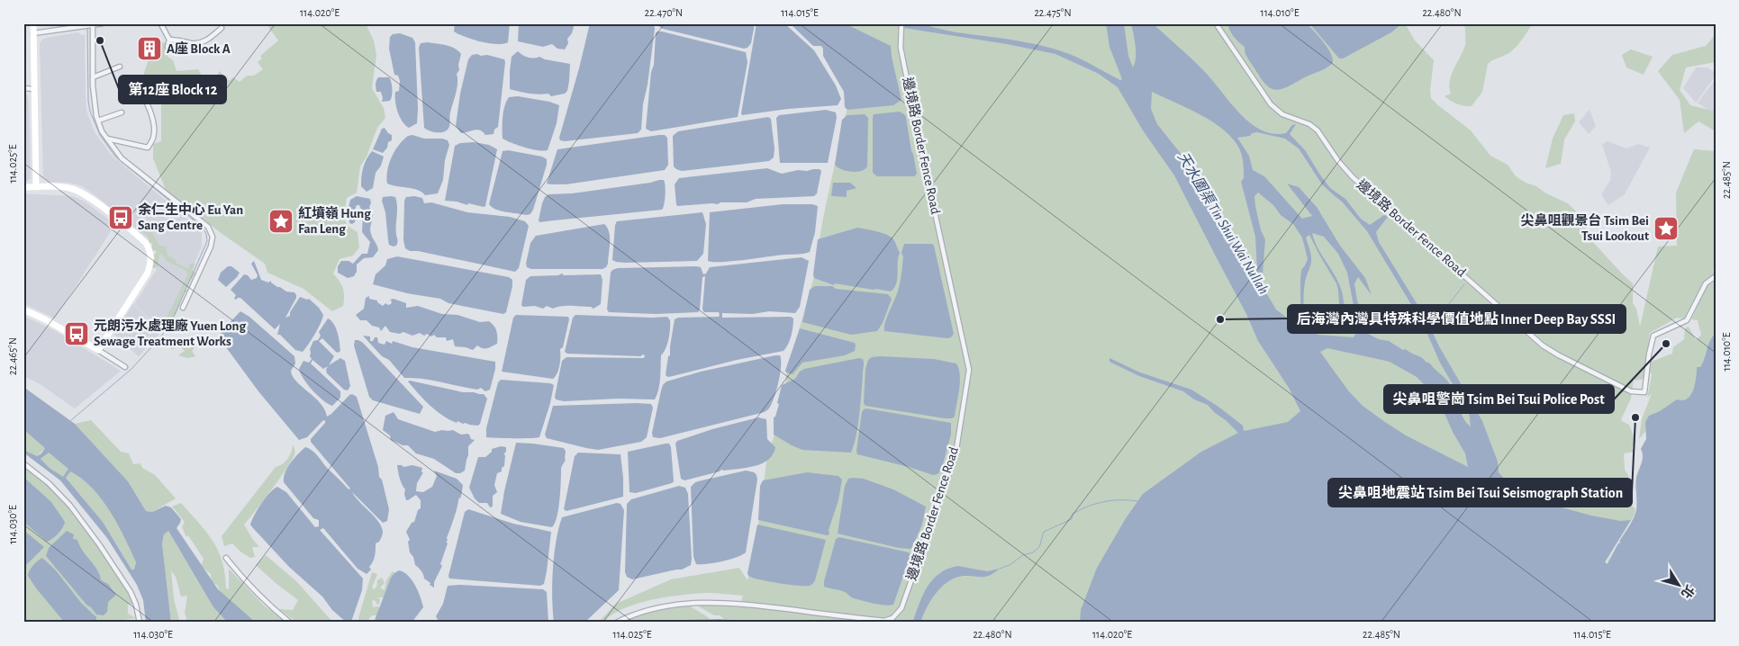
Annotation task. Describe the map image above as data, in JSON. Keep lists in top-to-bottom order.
{
  "streets": {
    "street": ["邊境路 Border Fence Road"]
  },
  "water": ["天水圍渠 Tin Shui Wai Nullah"],
  "places": {
    "other": [
      "第12座 Block 12",
      "后海灣內灣具特殊科學價值地點 Inner Deep Bay SSSI",
      "尖鼻咀警崗 Tsim Bei Tsui Police Post",
      "尖鼻咀地震站 Tsim Bei Tsui Seismograph Station"
    ],
    "building": ["A座 Block A"],
    "bus stop": ["余仁生中心 Eu Yan Sang Centre", "元朗污水處理廠 Yuen Long Sewage Treatment Works"],
    "place": ["紅墳嶺 Hung Fan Leng", "尖鼻咀觀景台 Tsim Bei Tsui Lookout"]
  },
  "north": "bottom right",
  "coordinates": [
    "114.020°E",
    "22.470°N",
    "114.015°E",
    "22.475°N",
    "114.010°E",
    "22.480°N",
    "114.025°E",
    "22.485°N",
    "22.465°N",
    "114.030°E"
  ]
}
